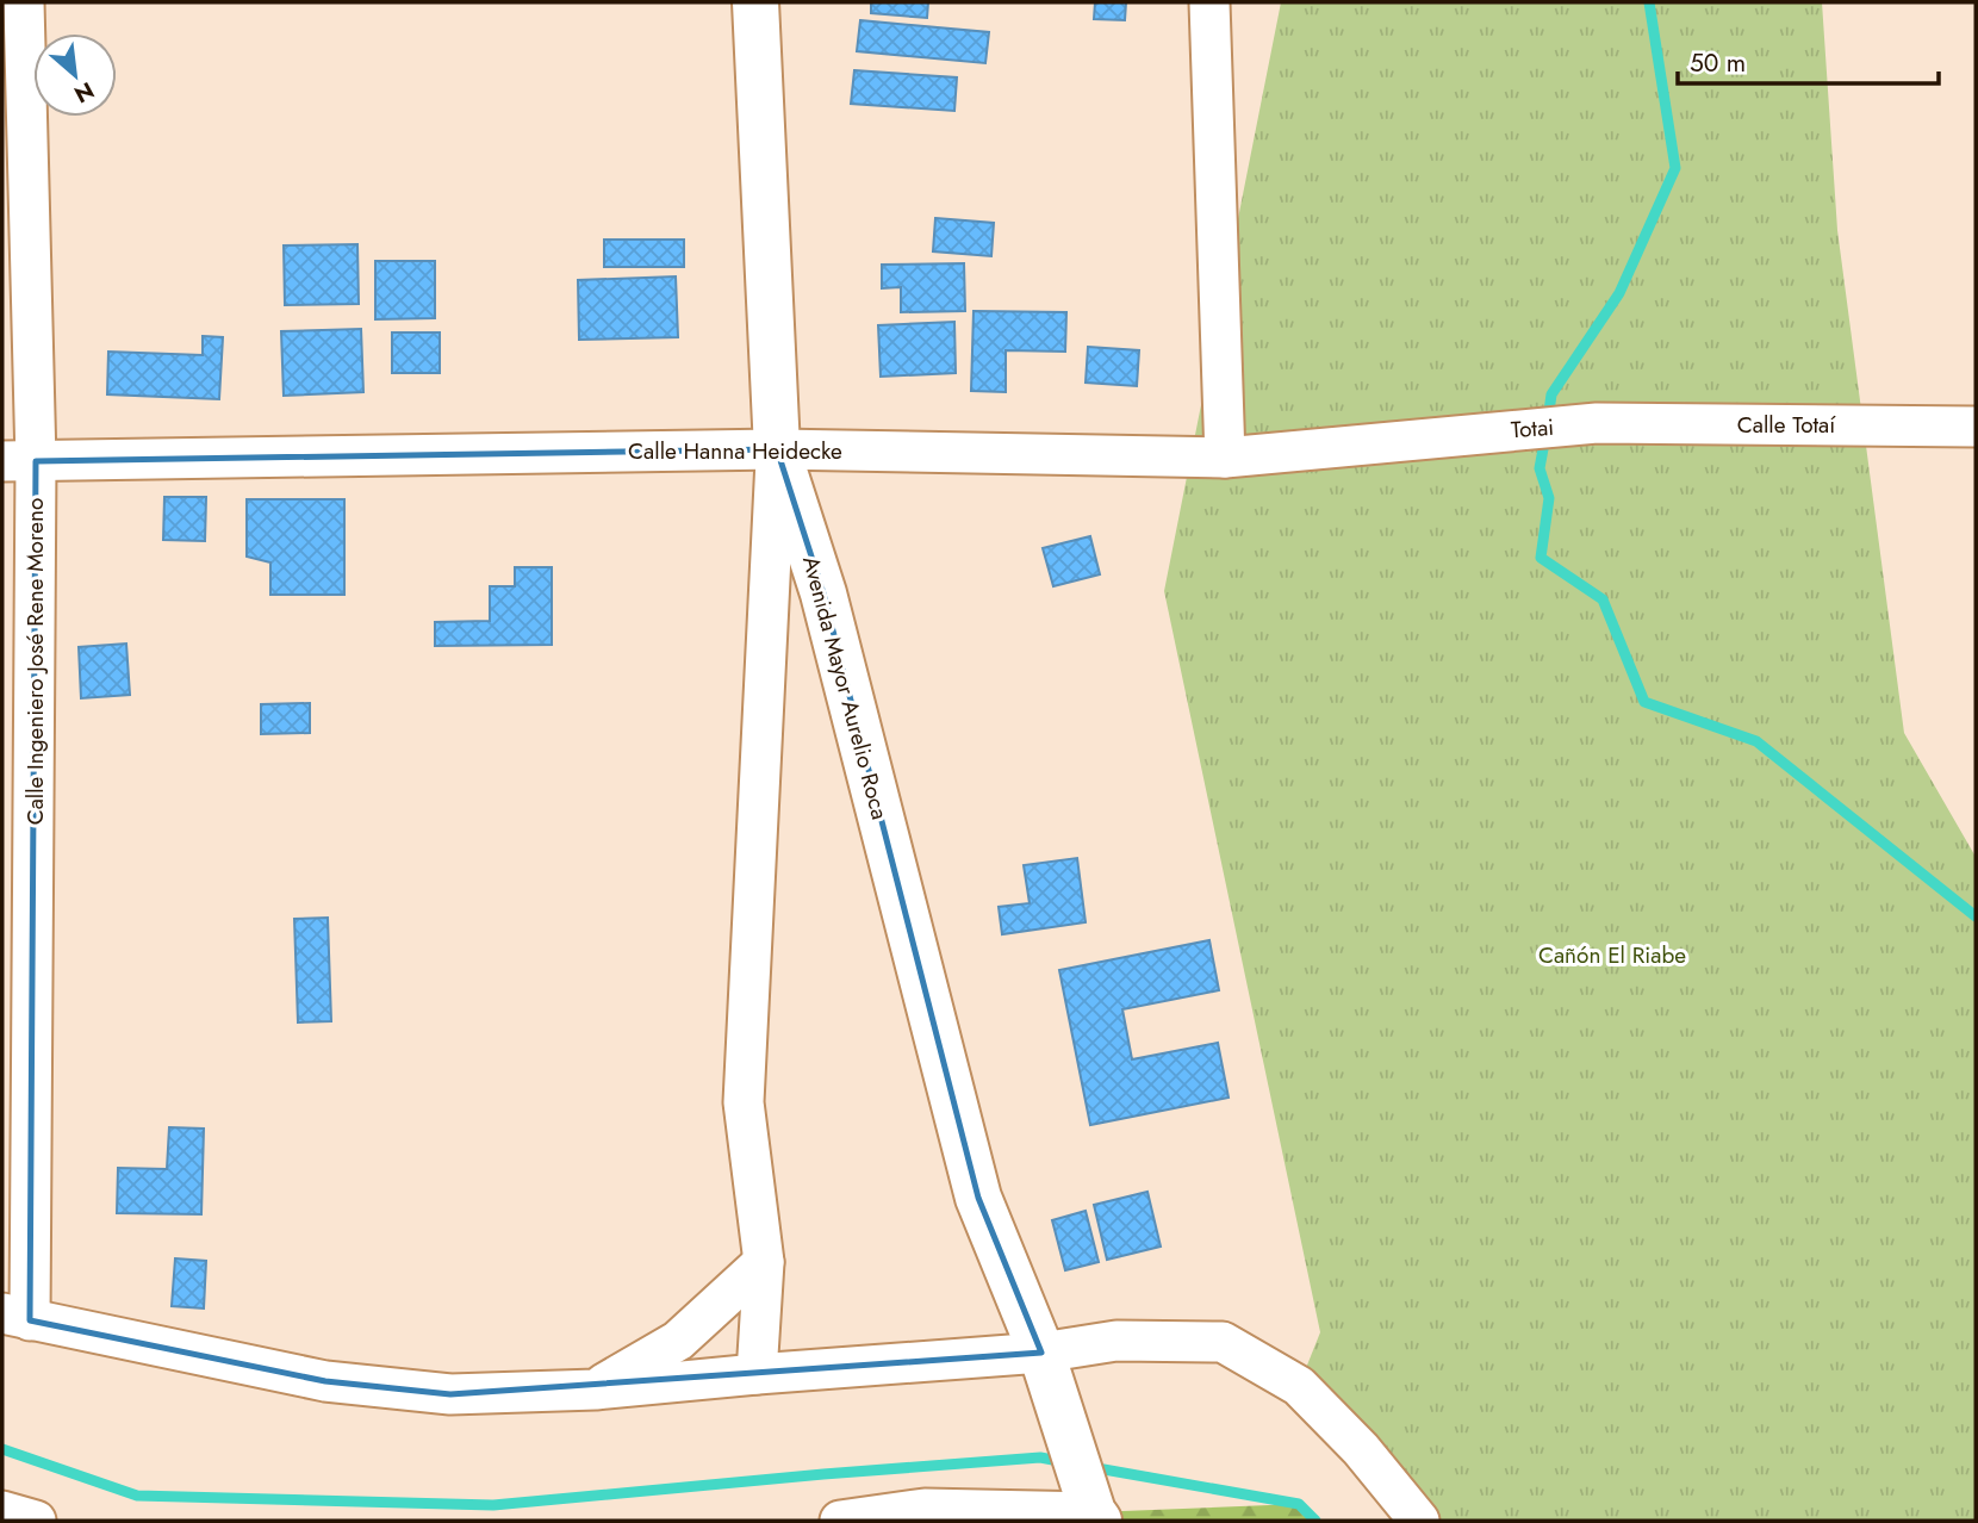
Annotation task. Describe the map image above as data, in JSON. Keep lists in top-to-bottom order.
{
  "streets": {
    "main road": ["Avenida Mayor Aurelio Roca"],
    "street": [
      "Calle Totaí",
      "Totai",
      "Calle Hanna Heidecke",
      "Calle Ingeniero José Rene Moreno"
    ]
  },
  "crossings": [
    ["Calle Totaí", "Totai"],
    ["Totai", "Calle Hanna Heidecke"],
    ["Calle Hanna Heidecke", "Calle Ingeniero José Rene Moreno"],
    ["Calle Hanna Heidecke", "Avenida Mayor Aurelio Roca"]
  ],
  "parks": ["Cañón El Riabe"],
  "scale_bar": "50 m",
  "north": "bottom right"
}
